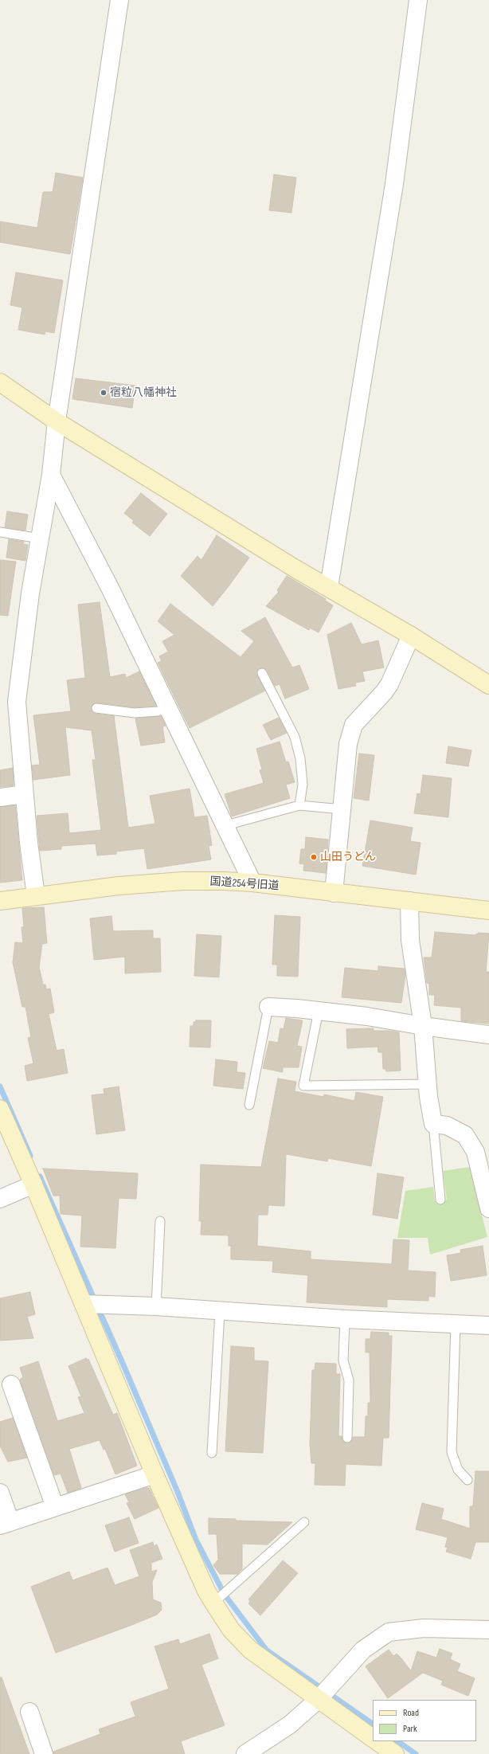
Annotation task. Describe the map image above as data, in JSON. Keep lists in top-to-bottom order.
{
  "streets": {
    "street": ["国道254号旧道"]
  },
  "places": ["宿粒八幡神社", "山田うどん"],
  "legend": ["Road", "Park"]
}
